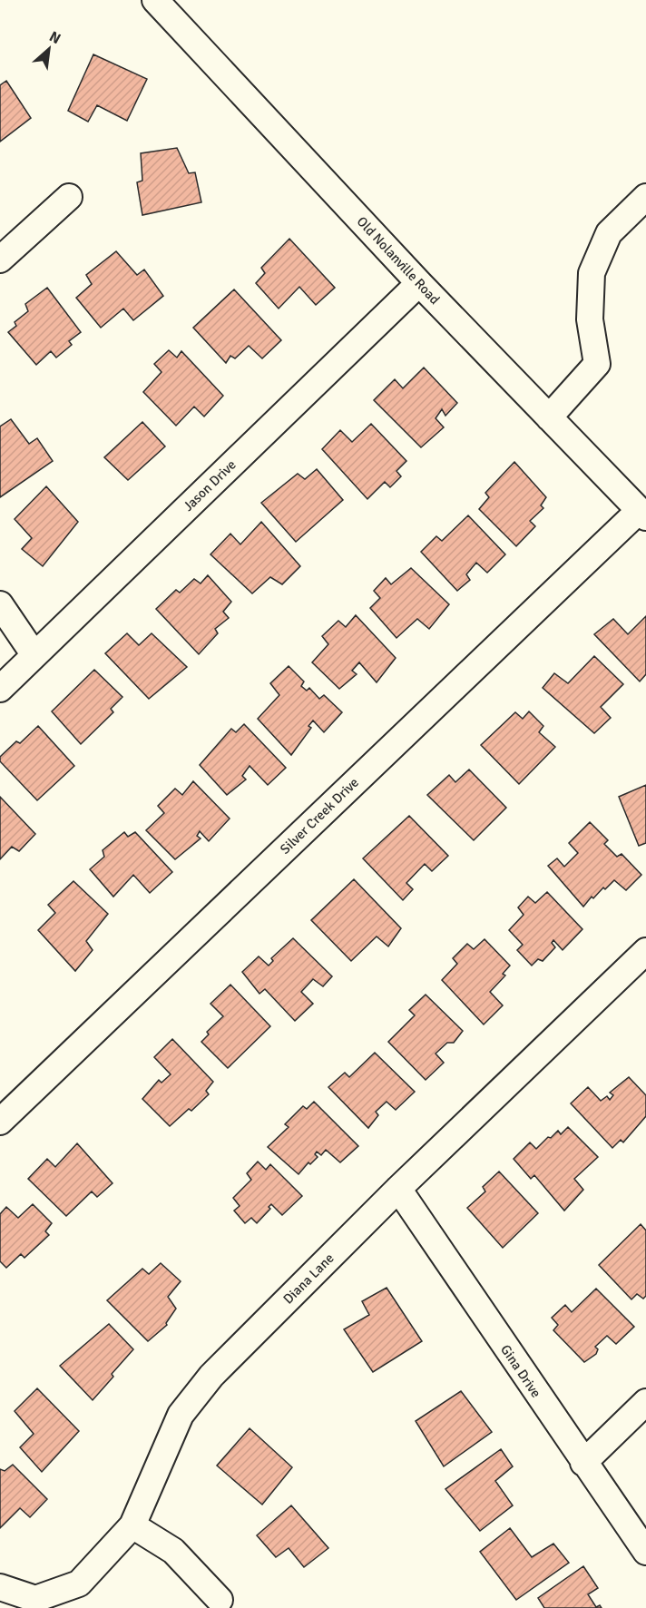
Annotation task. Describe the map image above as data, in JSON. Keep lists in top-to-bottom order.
{
  "streets": {
    "street": [
      "Old Nolanville Road",
      "Jason Drive",
      "Silver Creek Drive",
      "Diana Lane",
      "Gina Drive"
    ]
  },
  "crossings": [
    ["Old Nolanville Road", "Jason Drive"],
    ["Old Nolanville Road", "Silver Creek Drive"],
    ["Diana Lane", "Gina Drive"]
  ],
  "north": "top right"
}
